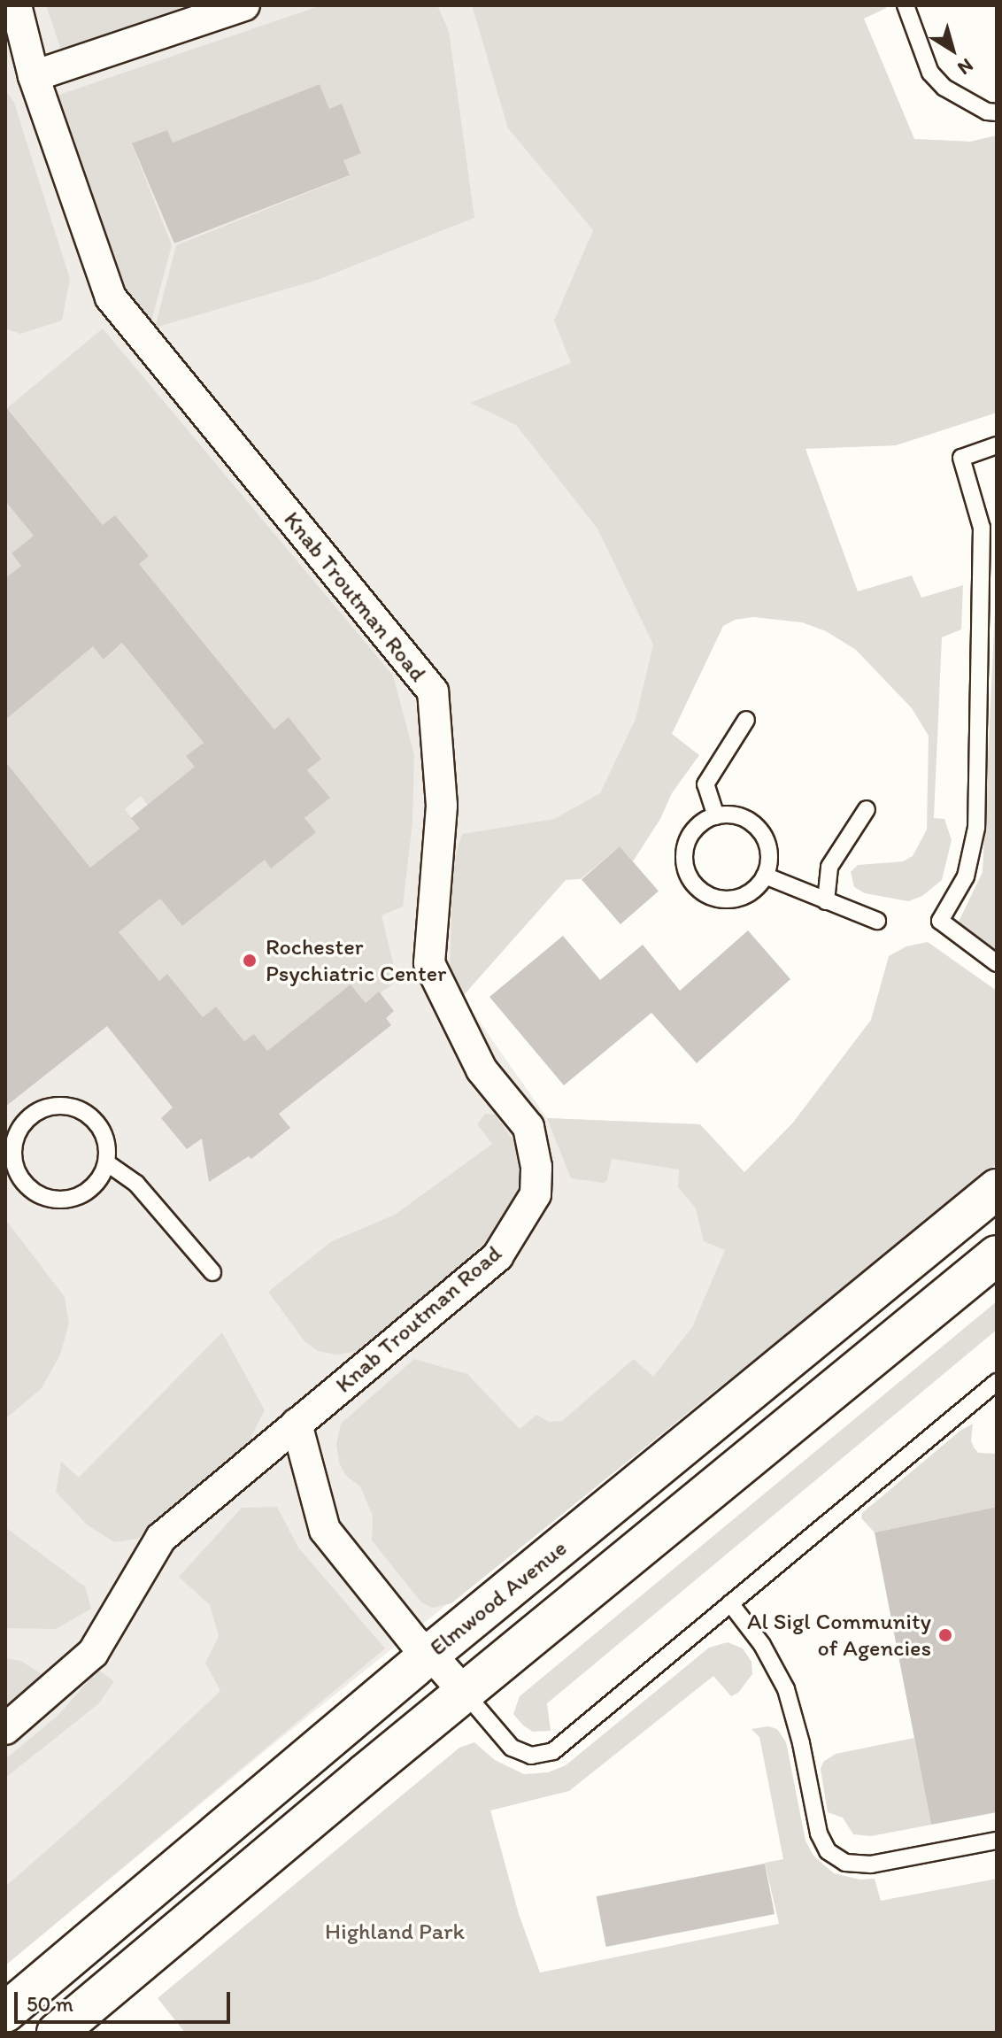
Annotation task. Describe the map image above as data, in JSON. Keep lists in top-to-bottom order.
{
  "streets": {
    "main road": ["Elmwood Avenue"],
    "street": ["Knab Troutman Road"]
  },
  "parks": ["Highland Park"],
  "places": ["Rochester Psychiatric Center", "Al Sigl Community of Agencies"],
  "scale_bar": "50 m",
  "north": "bottom right"
}
